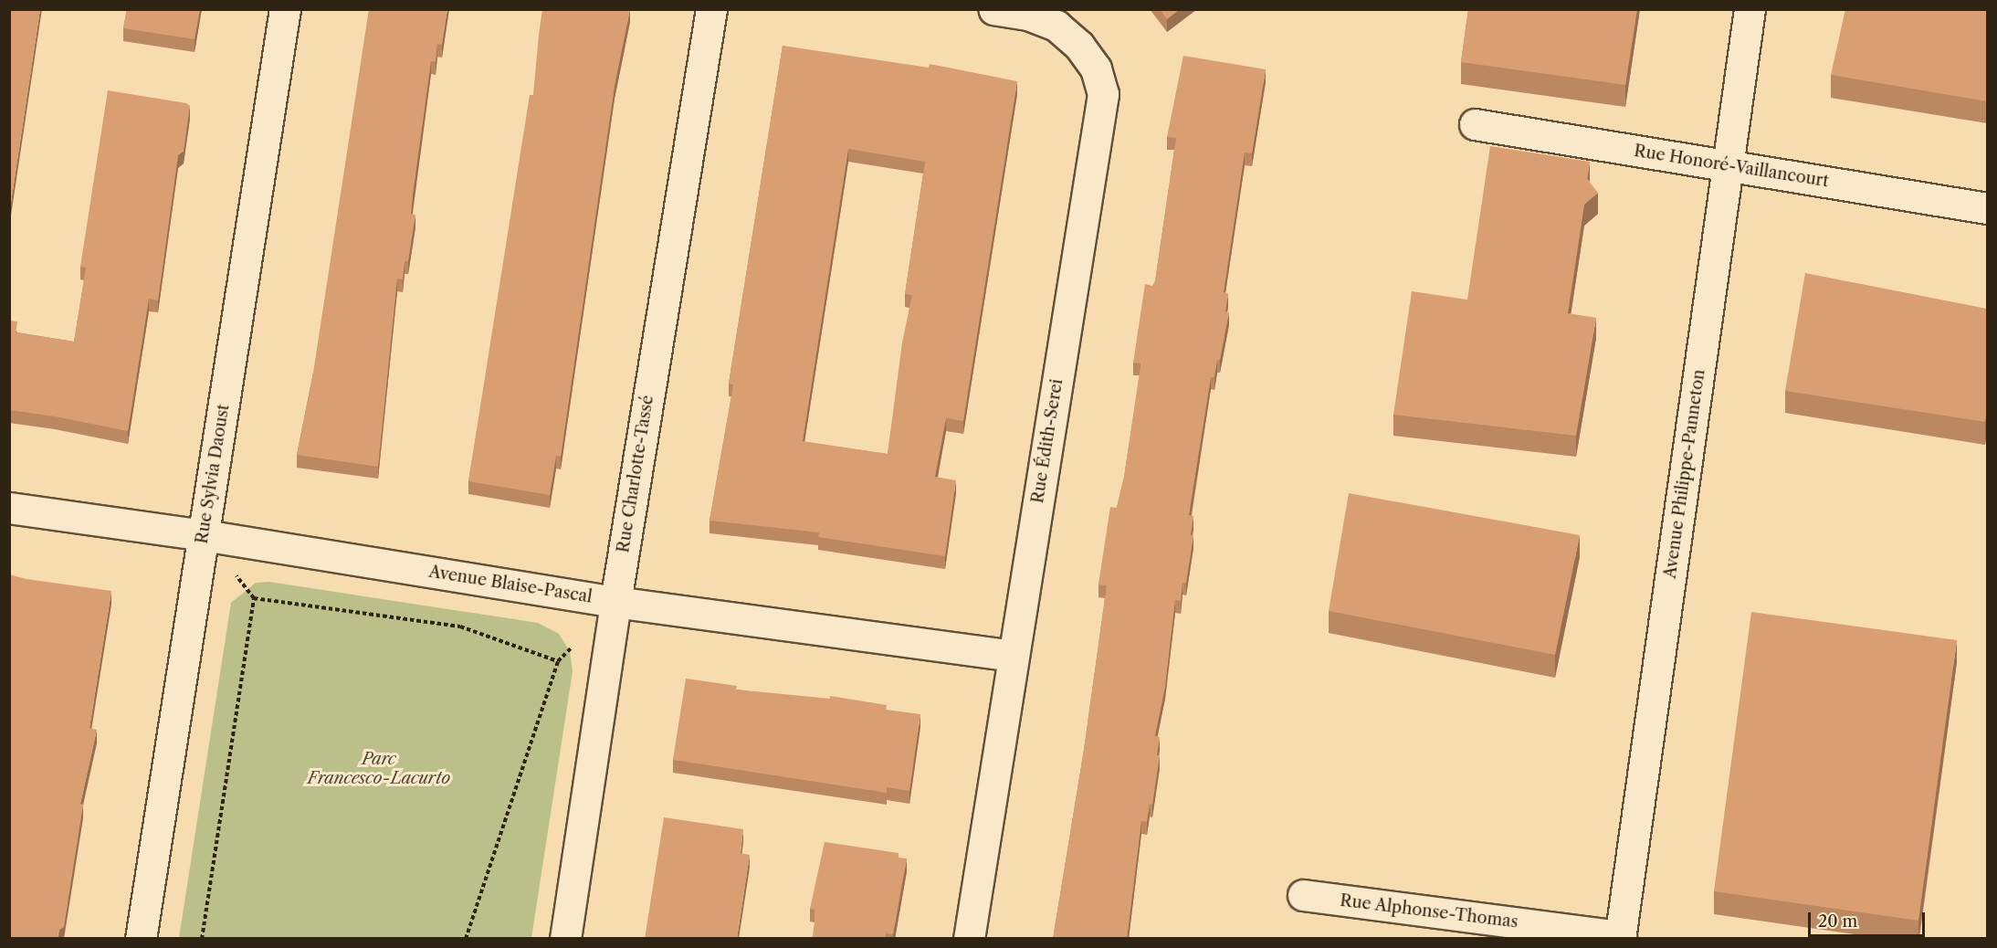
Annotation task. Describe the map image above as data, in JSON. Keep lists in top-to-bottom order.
{
  "streets": {
    "street": [
      "Rue Honoré-Vaillancourt",
      "Rue Édith-Serei",
      "Rue Sylvia Daoust",
      "Rue Charlotte-Tassé",
      "Avenue Philippe-Panneton",
      "Avenue Blaise-Pascal",
      "Rue Alphonse-Thomas"
    ]
  },
  "crossings": [
    ["Rue Honoré-Vaillancourt", "Avenue Philippe-Panneton"],
    ["Rue Édith-Serei", "Avenue Blaise-Pascal"],
    ["Rue Sylvia Daoust", "Avenue Blaise-Pascal"],
    ["Rue Charlotte-Tassé", "Avenue Blaise-Pascal"],
    ["Avenue Philippe-Panneton", "Rue Alphonse-Thomas"]
  ],
  "parks": ["Parc Francesco-Lacurto"],
  "scale_bar": "20 m"
}
